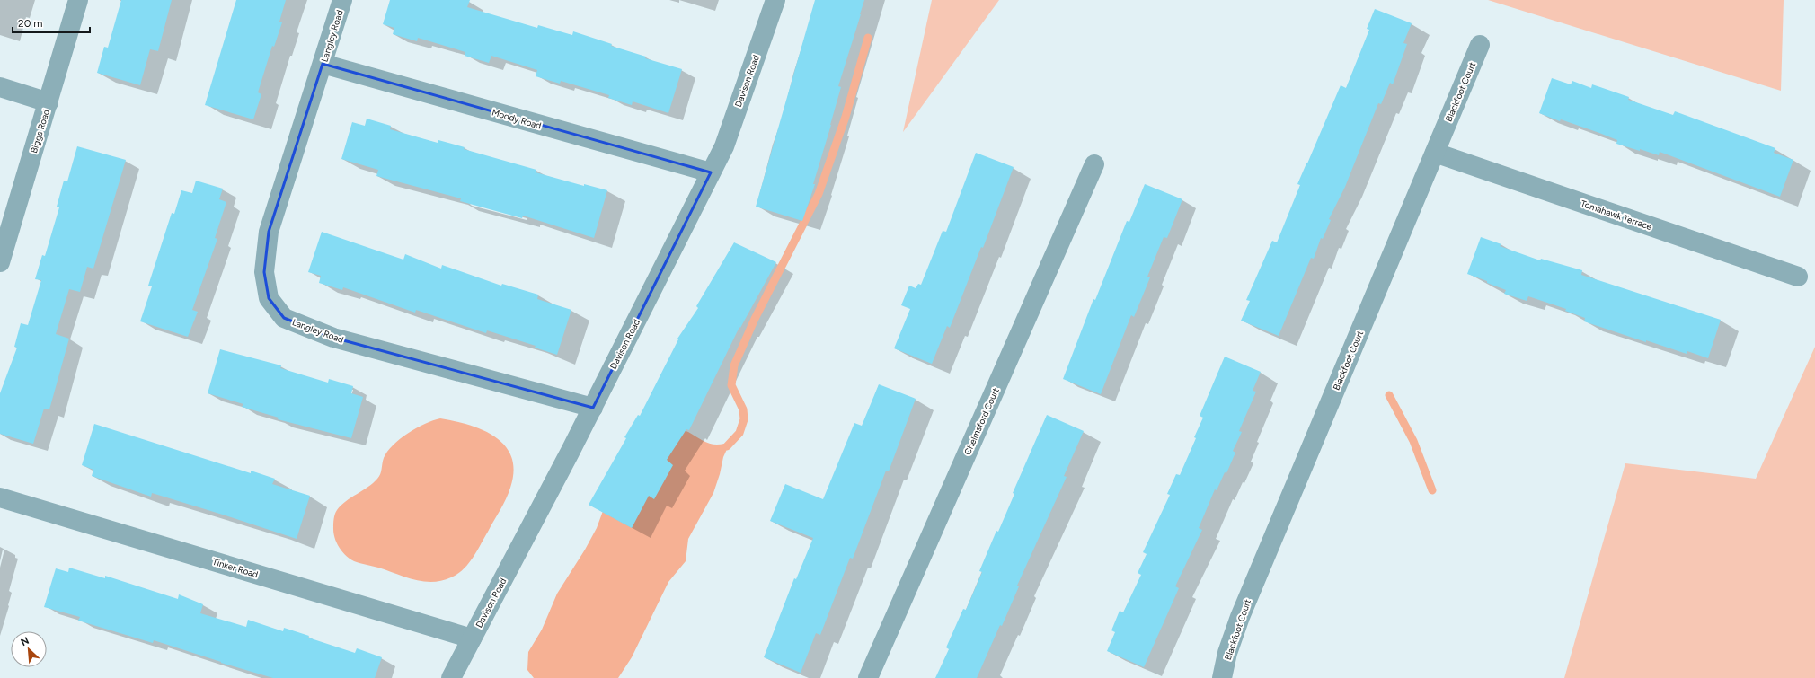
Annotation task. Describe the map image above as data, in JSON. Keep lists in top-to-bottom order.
{
  "streets": {
    "street": [
      "Langley Road",
      "Davison Road",
      "Blackfoot Court",
      "Moody Road",
      "Biggs Road",
      "Tomahawk Terrace",
      "Chelmsford Court",
      "Tinker Road"
    ]
  },
  "crossings": [
    ["Langley Road", "Davison Road"],
    ["Langley Road", "Moody Road"],
    ["Davison Road", "Moody Road"],
    ["Davison Road", "Tinker Road"],
    ["Blackfoot Court", "Tomahawk Terrace"]
  ],
  "scale_bar": "20 m",
  "north": "top left"
}
